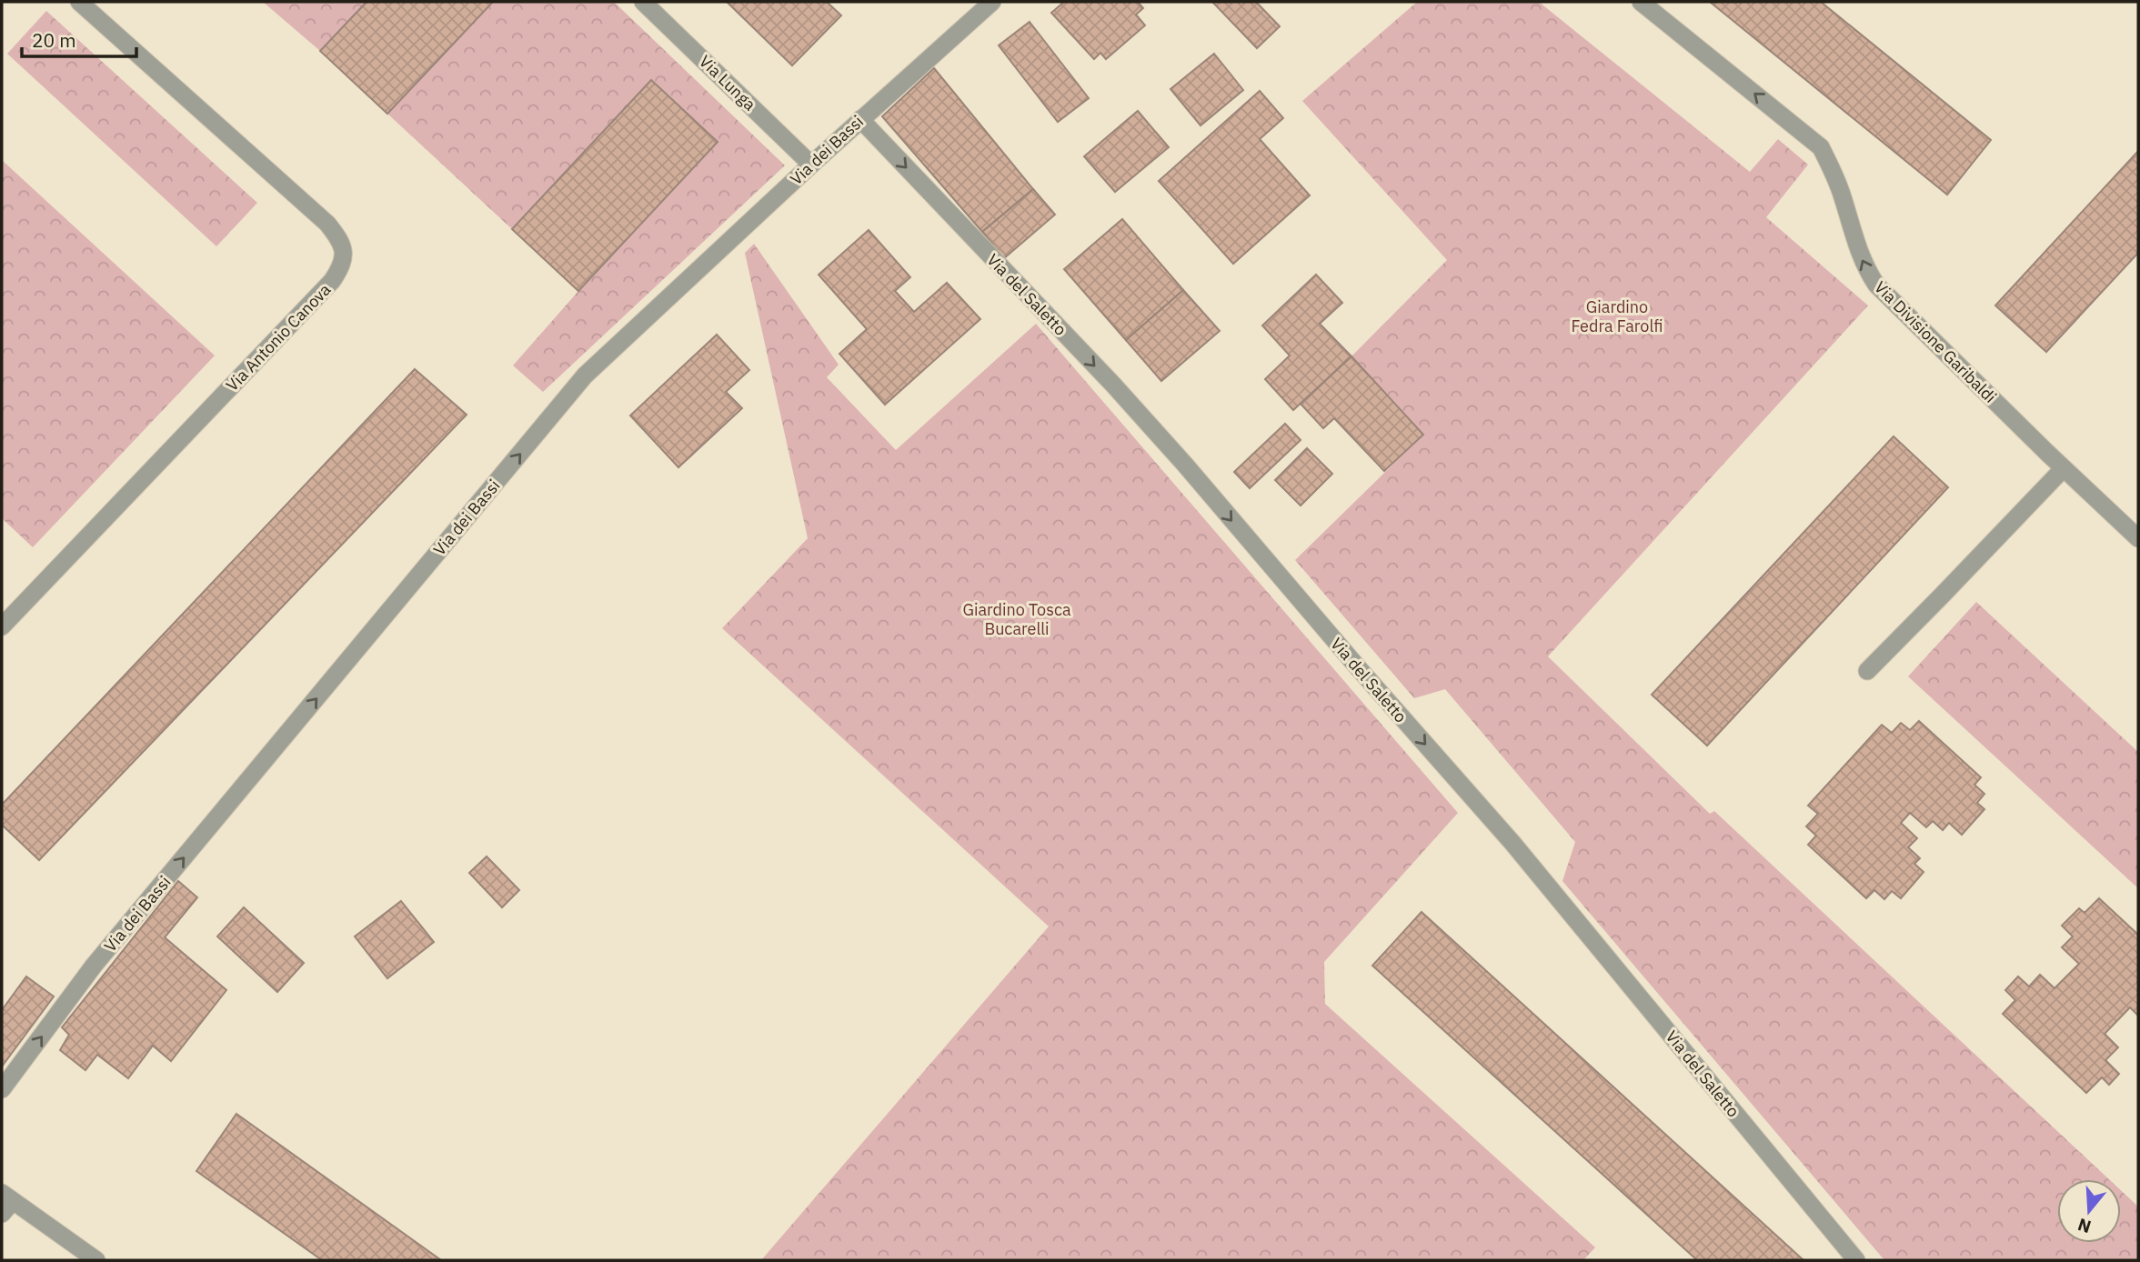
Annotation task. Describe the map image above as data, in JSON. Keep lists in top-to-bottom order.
{
  "streets": {
    "street": [
      "Via Lunga",
      "Via dei Bassi",
      "Via del Saletto",
      "Via Antonio Canova",
      "Via Divisione Garibaldi"
    ]
  },
  "crossings": [
    ["Via Lunga", "Via dei Bassi"],
    ["Via dei Bassi", "Via del Saletto"]
  ],
  "one_way": ["Via dei Bassi", "Via del Saletto", "Via Divisione Garibaldi"],
  "parks": ["Giardino Fedra Farolfi", "Giardino Tosca Bucarelli"],
  "scale_bar": "20 m",
  "north": "bottom"
}
